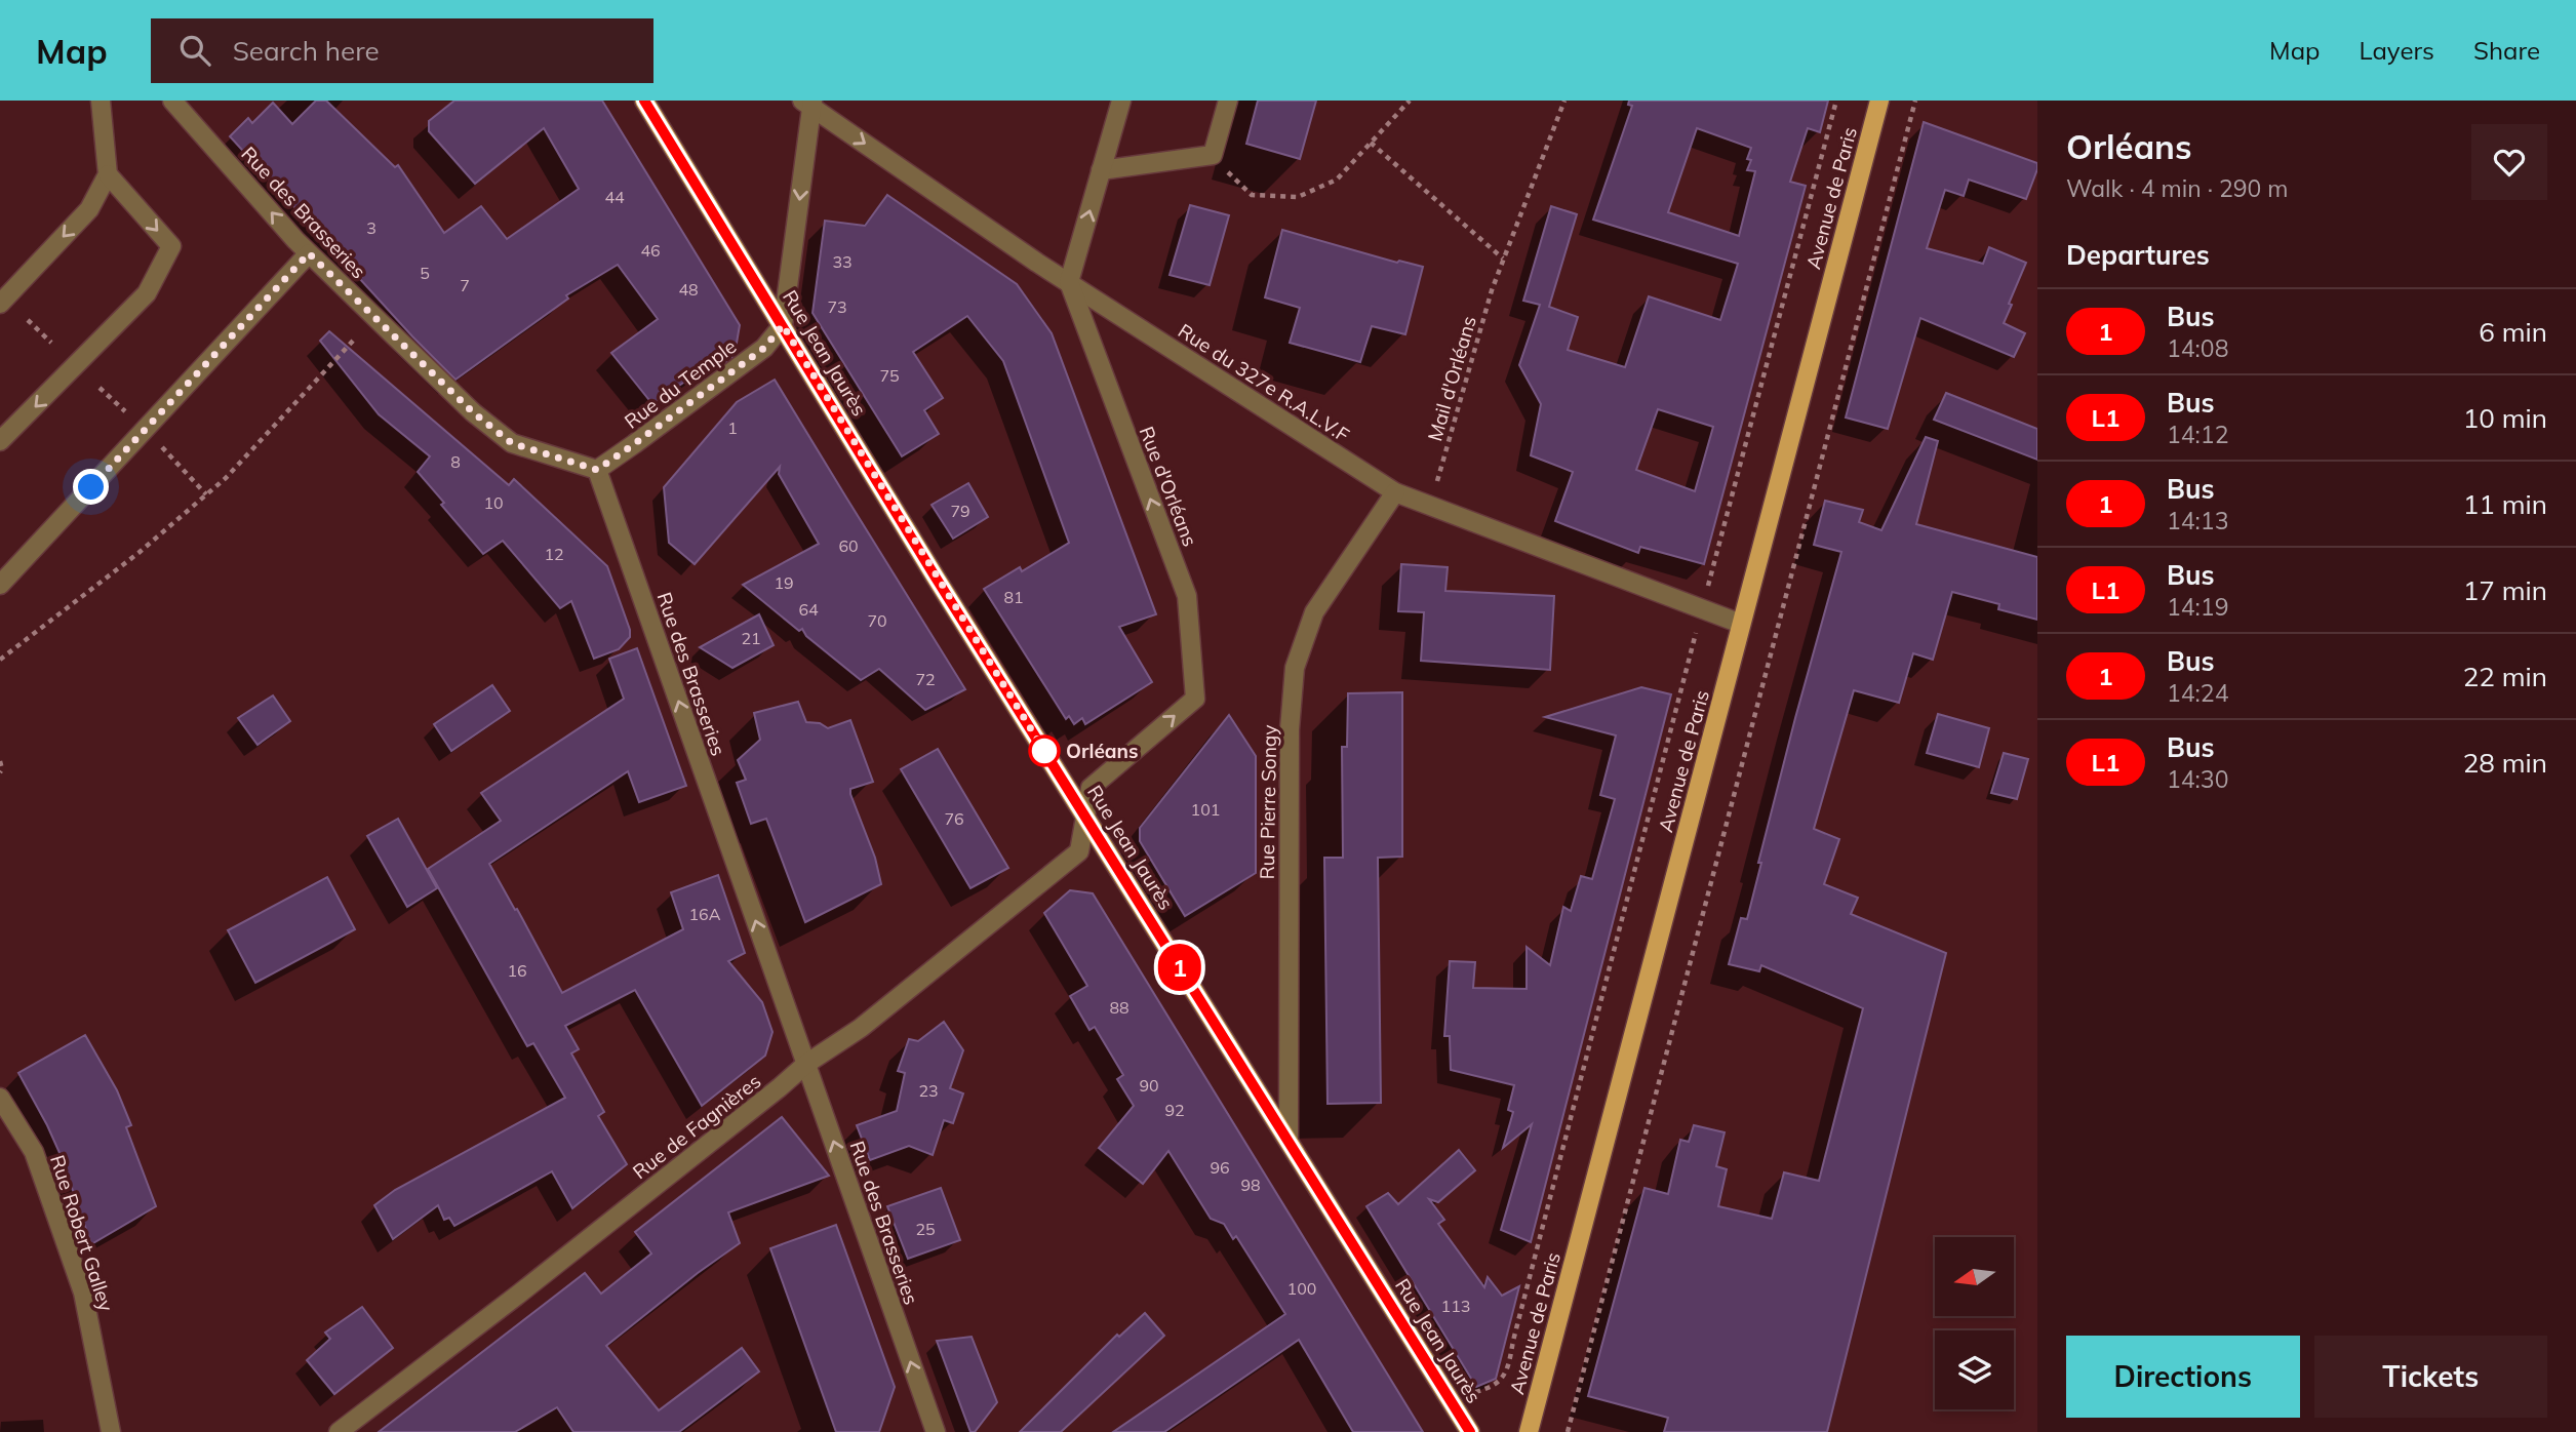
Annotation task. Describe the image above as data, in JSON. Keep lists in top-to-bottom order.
{
  "streets": {
    "main road": ["Avenue de Paris", "Rue Jean Jaurès"],
    "street": [
      "Rue des Brasseries",
      "Rue du 327e R.A.L.V.F",
      "Rue du Temple",
      "Rue d'Orléans",
      "Rue Pierre Songy",
      "Rue de Fagnières",
      "Rue Robert Galley"
    ],
    "path": ["Mail d'Orléans"]
  },
  "crossings": [
    ["Avenue de Paris", "Rue du 327e R.A.L.V.F"],
    ["Rue des Brasseries", "Rue du Temple"],
    ["Rue des Brasseries", "Rue de Fagnières"],
    ["Rue Jean Jaurès", "Rue du Temple"],
    ["Rue Jean Jaurès", "Rue d'Orléans"],
    ["Rue Jean Jaurès", "Rue Pierre Songy"],
    ["Mail d'Orléans", "Rue du 327e R.A.L.V.F"],
    ["Rue du 327e R.A.L.V.F", "Rue d'Orléans"],
    ["Rue du 327e R.A.L.V.F", "Rue Pierre Songy"],
    ["Rue d'Orléans", "Rue de Fagnières"]
  ],
  "one_way": ["Rue des Brasseries", "Rue d'Orléans"],
  "places": ["Orléans"],
  "lines": ["bus line 1"],
  "house_numbers": [
    "44",
    "3",
    "46",
    "33",
    "5",
    "7",
    "48",
    "73",
    "75",
    "1",
    "8",
    "10",
    "79",
    "60",
    "12",
    "19",
    "81",
    "64",
    "70",
    "21",
    "72",
    "101",
    "76",
    "16A",
    "16",
    "88",
    "90",
    "23",
    "92",
    "96",
    "98",
    "25",
    "100",
    "113"
  ],
  "north": "left",
  "page": {
    "header": "Map",
    "search": "Search here",
    "nav": ["Map", "Layers", "Share"],
    "on_map": "1",
    "heading": [
      ["Orléans", "Walk · 4 min · 290 m"],
      "Departures"
    ],
    "list": [
      {
        "mark": "1",
        "name": "Bus",
        "note": "14:08",
        "value": "6 min"
      },
      {
        "mark": "L1",
        "name": "Bus",
        "note": "14:12",
        "value": "10 min"
      },
      {
        "mark": "1",
        "name": "Bus",
        "note": "14:13",
        "value": "11 min"
      },
      {
        "mark": "L1",
        "name": "Bus",
        "note": "14:19",
        "value": "17 min"
      },
      {
        "mark": "1",
        "name": "Bus",
        "note": "14:24",
        "value": "22 min"
      },
      {
        "mark": "L1",
        "name": "Bus",
        "note": "14:30",
        "value": "28 min"
      }
    ],
    "buttons": ["Directions", "Tickets"]
  }
}
